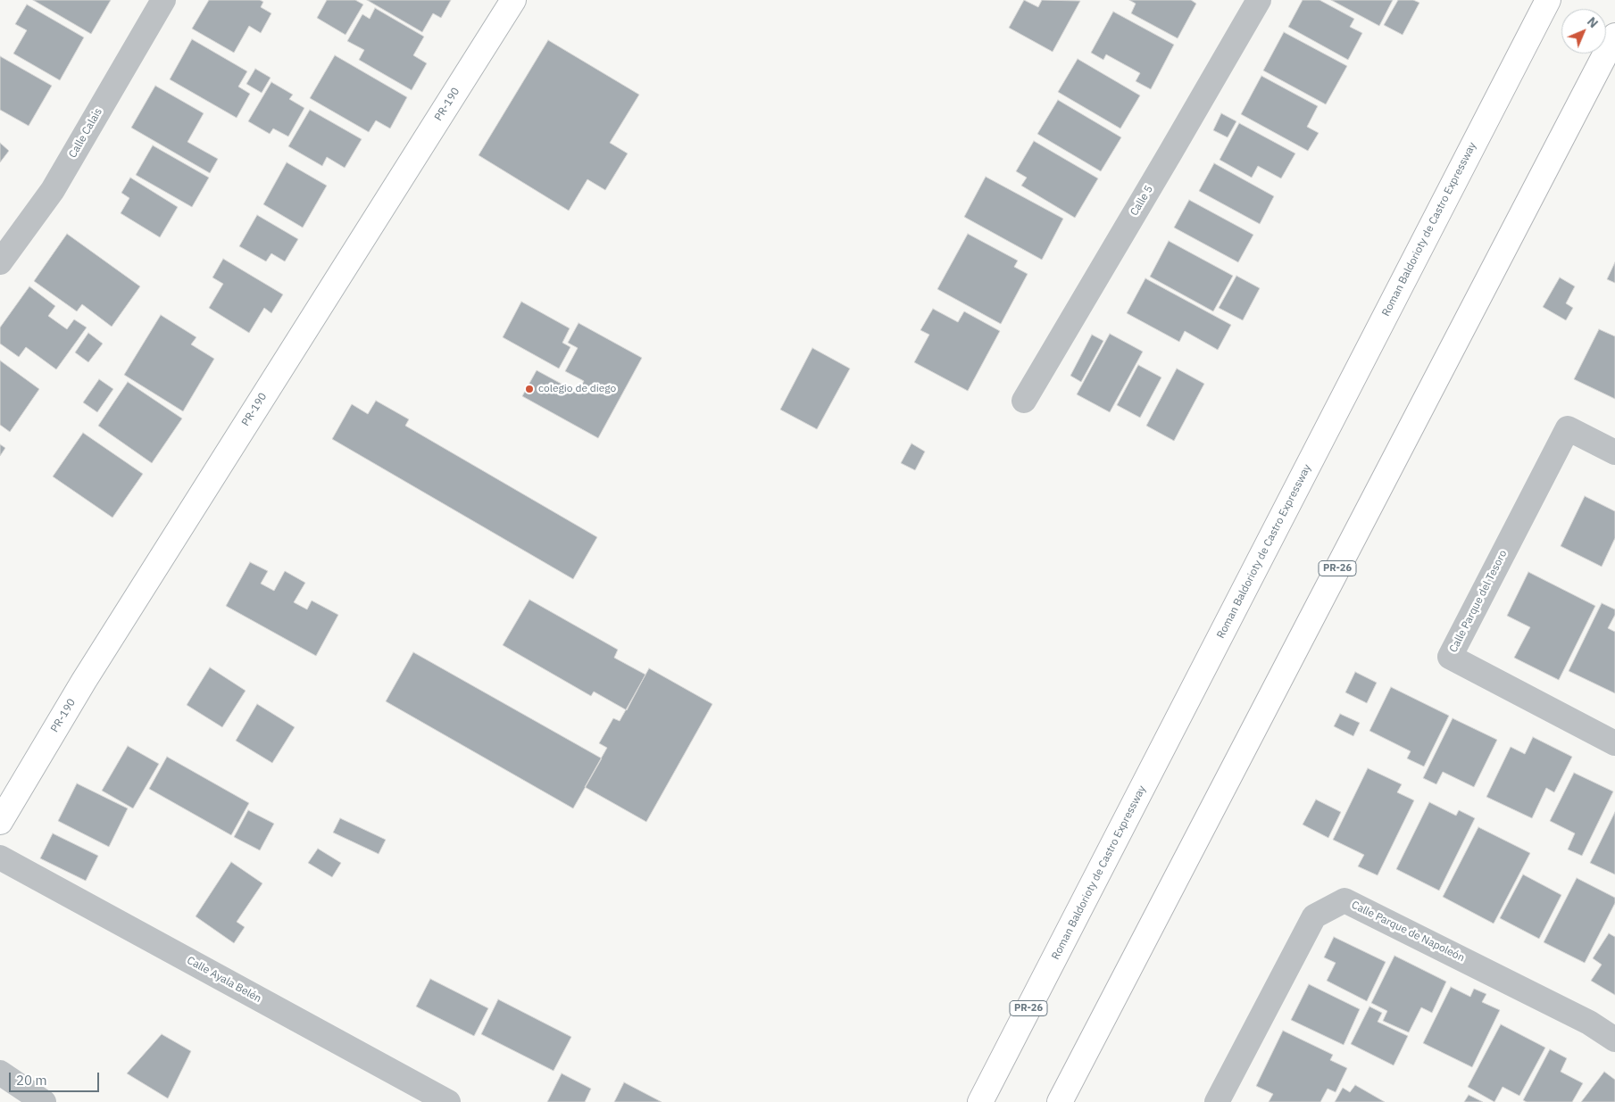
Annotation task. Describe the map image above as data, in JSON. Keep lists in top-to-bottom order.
{
  "streets": {
    "main road": ["PR-190", "Roman Baldorioty de Castro Expressway", "PR-26"],
    "street": [
      "Calle Calais",
      "Calle 5",
      "Calle Parque del Tesoro",
      "Calle Parque de Napoleón",
      "Calle Ayala Belén"
    ]
  },
  "places": ["colegio de diego"],
  "scale_bar": "20 m",
  "north": "top right"
}
